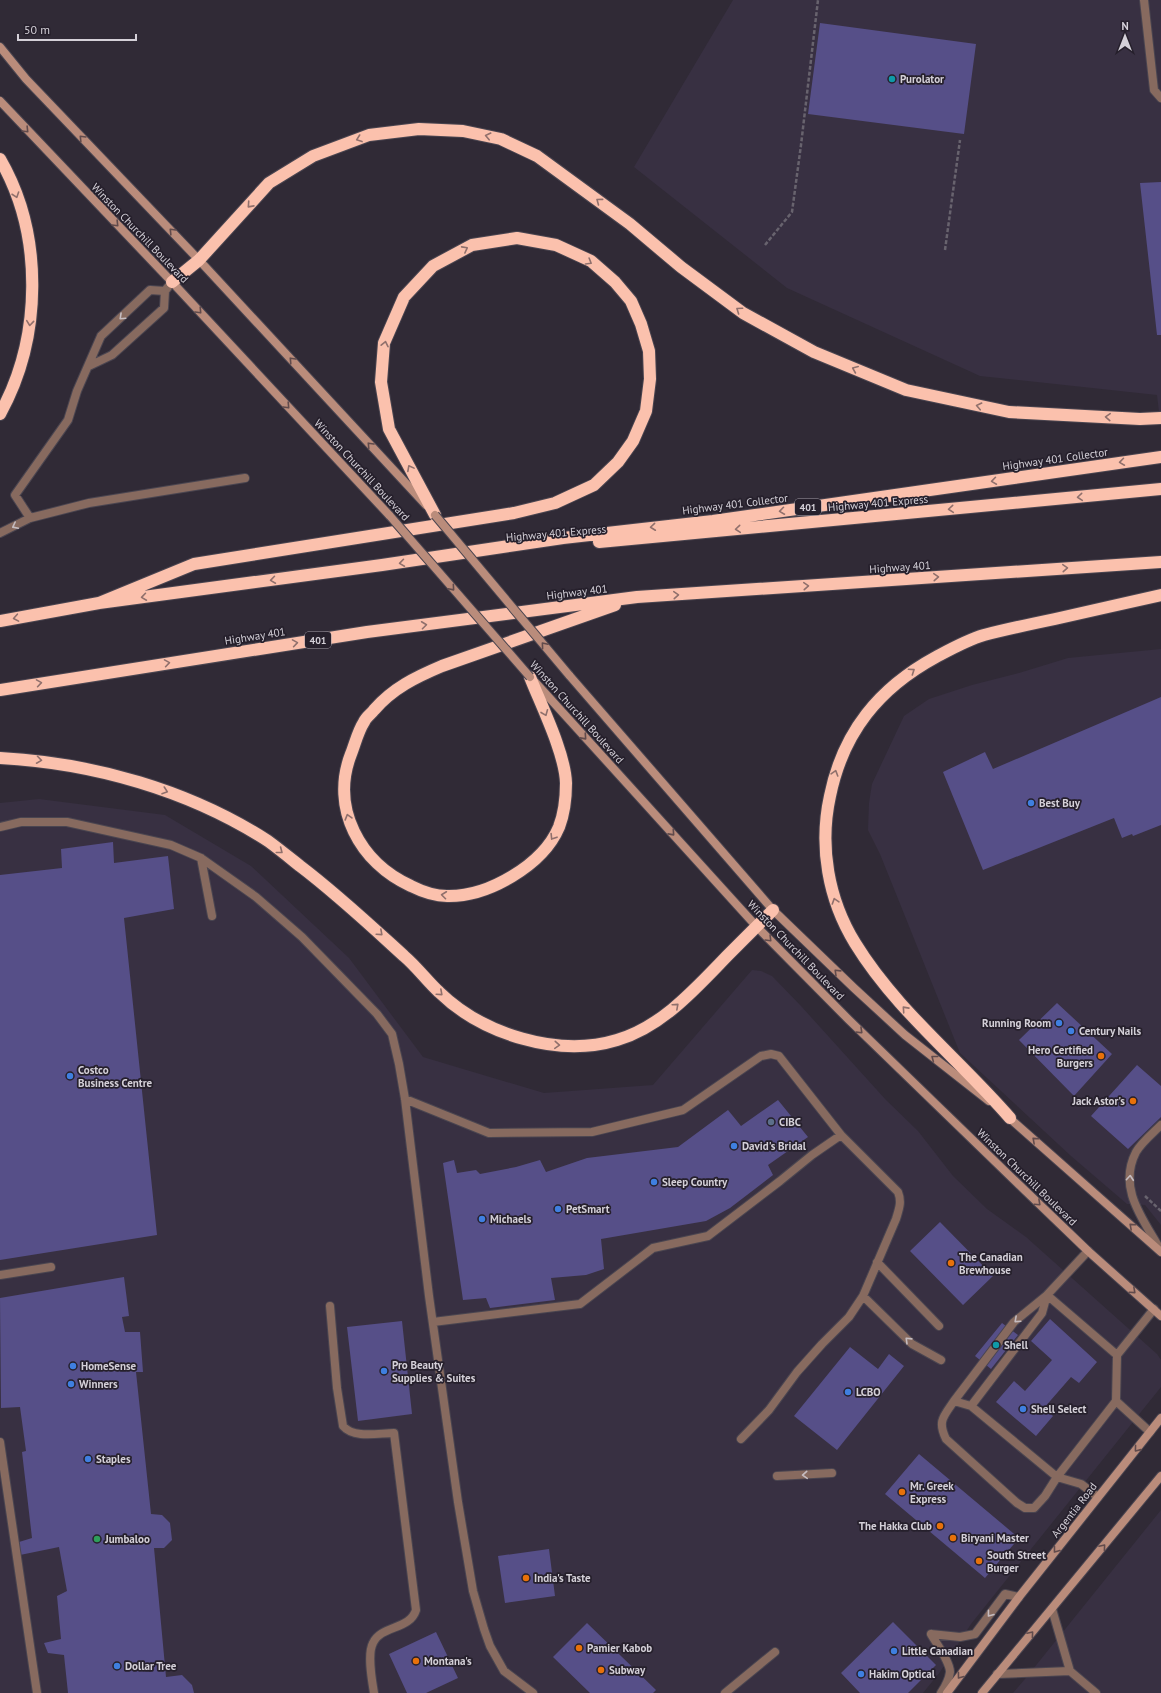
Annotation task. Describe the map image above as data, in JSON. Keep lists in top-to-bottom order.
{
  "streets": {
    "highway": [
      "Highway 401 Collector",
      "Highway 401 Express",
      "401",
      "Highway 401"
    ],
    "main road": ["Winston Churchill Boulevard", "Argentia Road"]
  },
  "crossings": [
    ["Highway 401 Collector", "Highway 401 Express"],
    ["Highway 401 Collector", "401"],
    ["Highway 401 Express", "401"]
  ],
  "one_way": ["Highway 401 Collector", "Highway 401 Express"],
  "places": [
    "Purolator",
    "Best Buy",
    "Running Room",
    "Century Nails",
    "Hero Certified Burgers",
    "Costco Business Centre",
    "Jack Astor's",
    "CIBC",
    "David's Bridal",
    "Sleep Country",
    "PetSmart",
    "Michaels",
    "The Canadian Brewhouse",
    "Shell",
    "HomeSense",
    "Pro Beauty Supplies & Suites",
    "Winners",
    "LCBO",
    "Shell Select",
    "Staples",
    "Mr. Greek Express",
    "The Hakka Club",
    "Biryani Master",
    "Jumbaloo",
    "South Street Burger",
    "India's Taste",
    "Pamier Kabob",
    "Little Canadian",
    "Montana's",
    "Dollar Tree",
    "Subway",
    "Hakim Optical"
  ],
  "scale_bar": "50 m",
  "north": "top"
}
